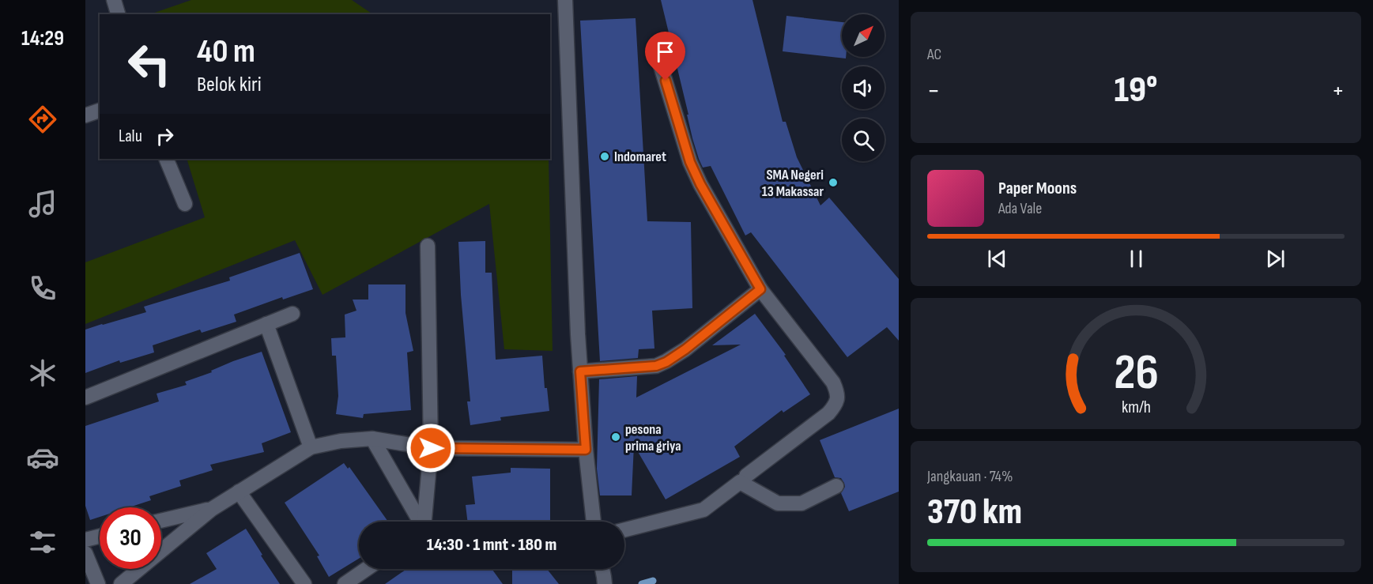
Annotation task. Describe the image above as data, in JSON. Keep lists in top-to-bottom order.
{
  "places": ["Indomaret", "SMA Negeri 13 Makassar", "pesona prima griya"],
  "north": "top right",
  "page": {
    "tabs": "14:29",
    "tile": [
      "AC",
      ["Jangkauan · 74%", "370 km"]
    ],
    "turn": ["40 m", "Belok kiri"],
    "heat": ["−", "19°", "+"],
    "then": "Lalu",
    "song": ["Paper Moons", "Ada Vale"],
    "limit": "30",
    "trip": "14:30 · 1 mnt · 180 m",
    "gauge": ["26", "km/h"]
  }
}
